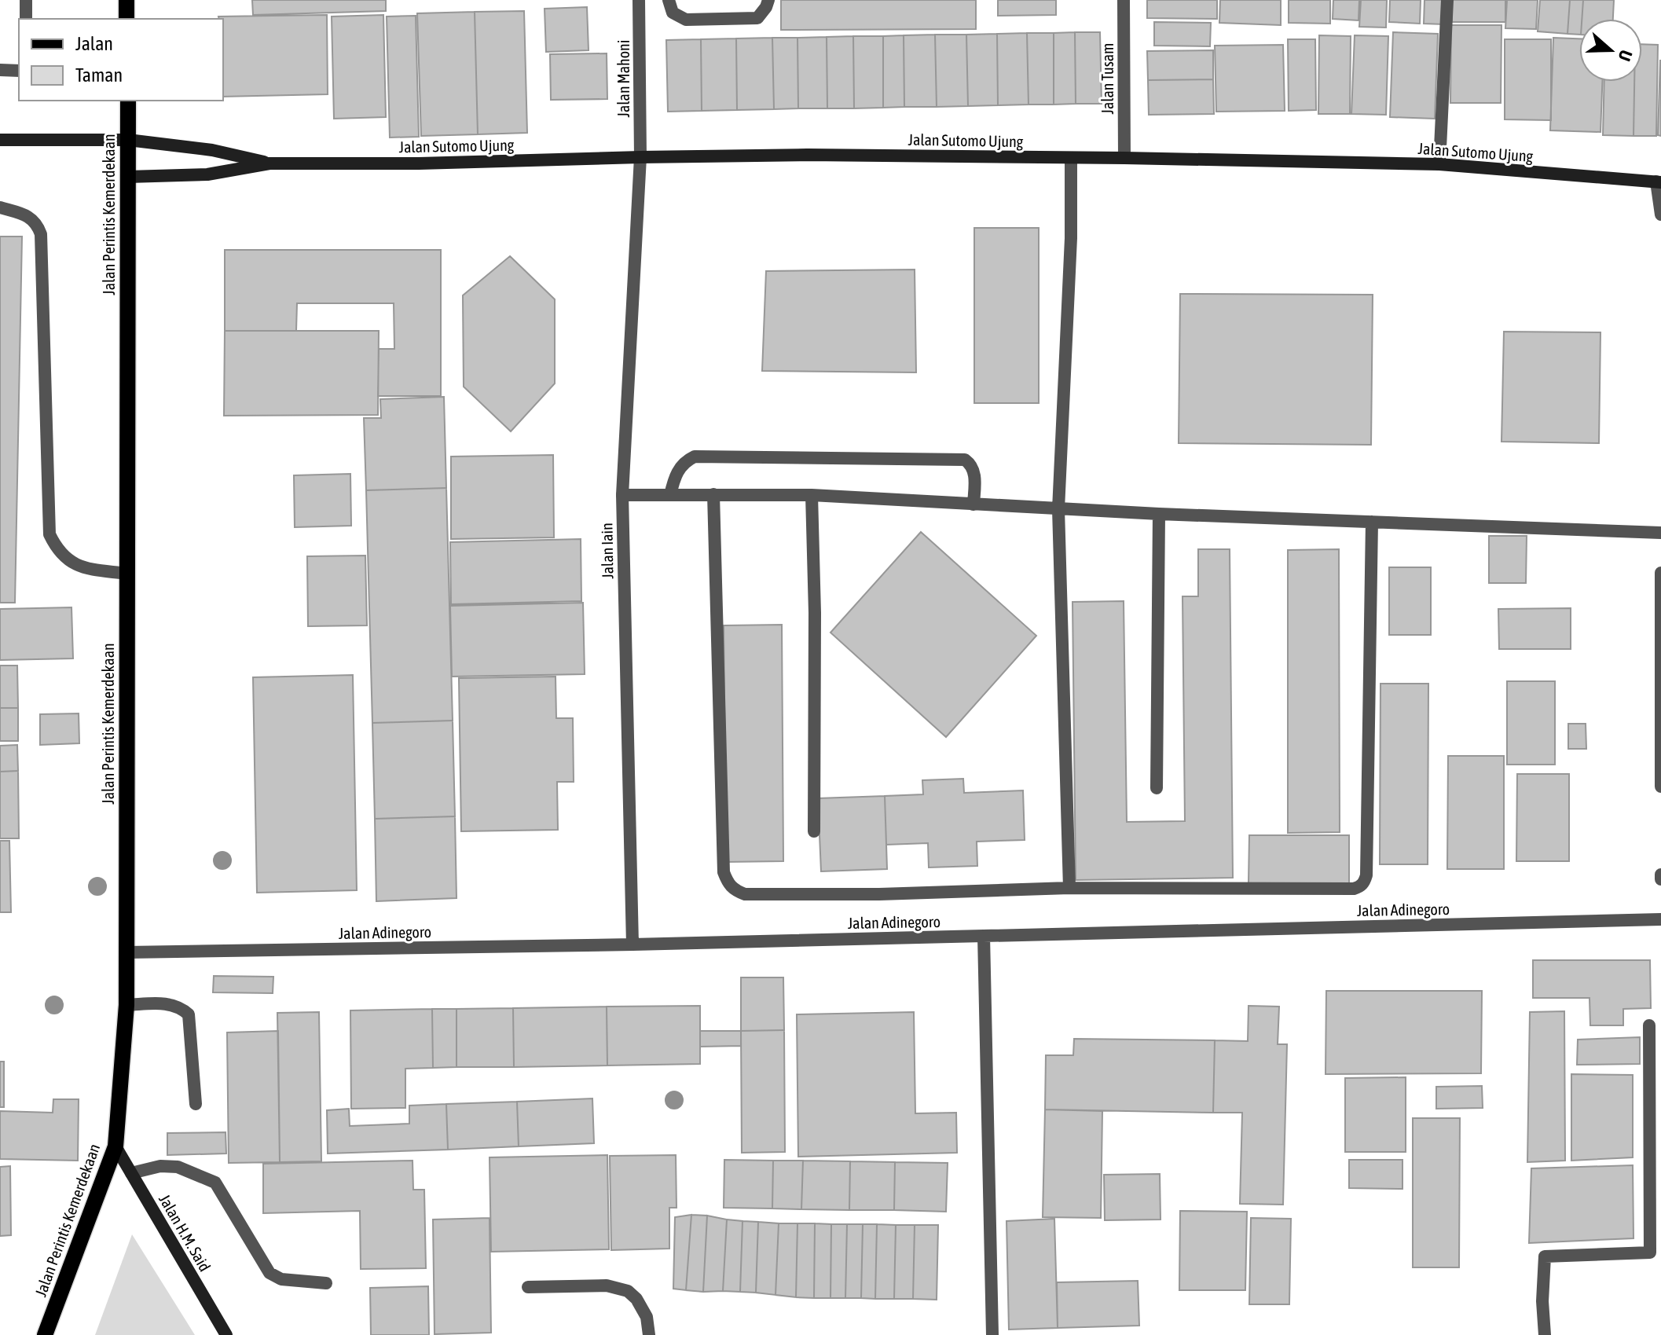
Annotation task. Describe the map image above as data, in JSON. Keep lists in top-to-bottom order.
{
  "streets": {
    "main road": ["Jalan Sutomo Ujung", "Jalan Perintis Kemerdekaan", "Jalan H.M. Said"],
    "street": [
      "Jalan Mahoni",
      "Jalan Tusam",
      "Jalan Iain",
      "Jalan Adinegoro"
    ]
  },
  "crossings": [
    ["Jalan Mahoni", "Jalan Sutomo Ujung"],
    ["Jalan Mahoni", "Jalan Iain"],
    ["Jalan Tusam", "Jalan Sutomo Ujung"],
    ["Jalan Sutomo Ujung", "Jalan Perintis Kemerdekaan"],
    ["Jalan Sutomo Ujung", "Jalan Iain"],
    ["Jalan Perintis Kemerdekaan", "Jalan Adinegoro"],
    ["Jalan Perintis Kemerdekaan", "Jalan H.M. Said"],
    ["Jalan Iain", "Jalan Adinegoro"]
  ],
  "legend": ["Jalan", "Taman"],
  "north": "right"
}
